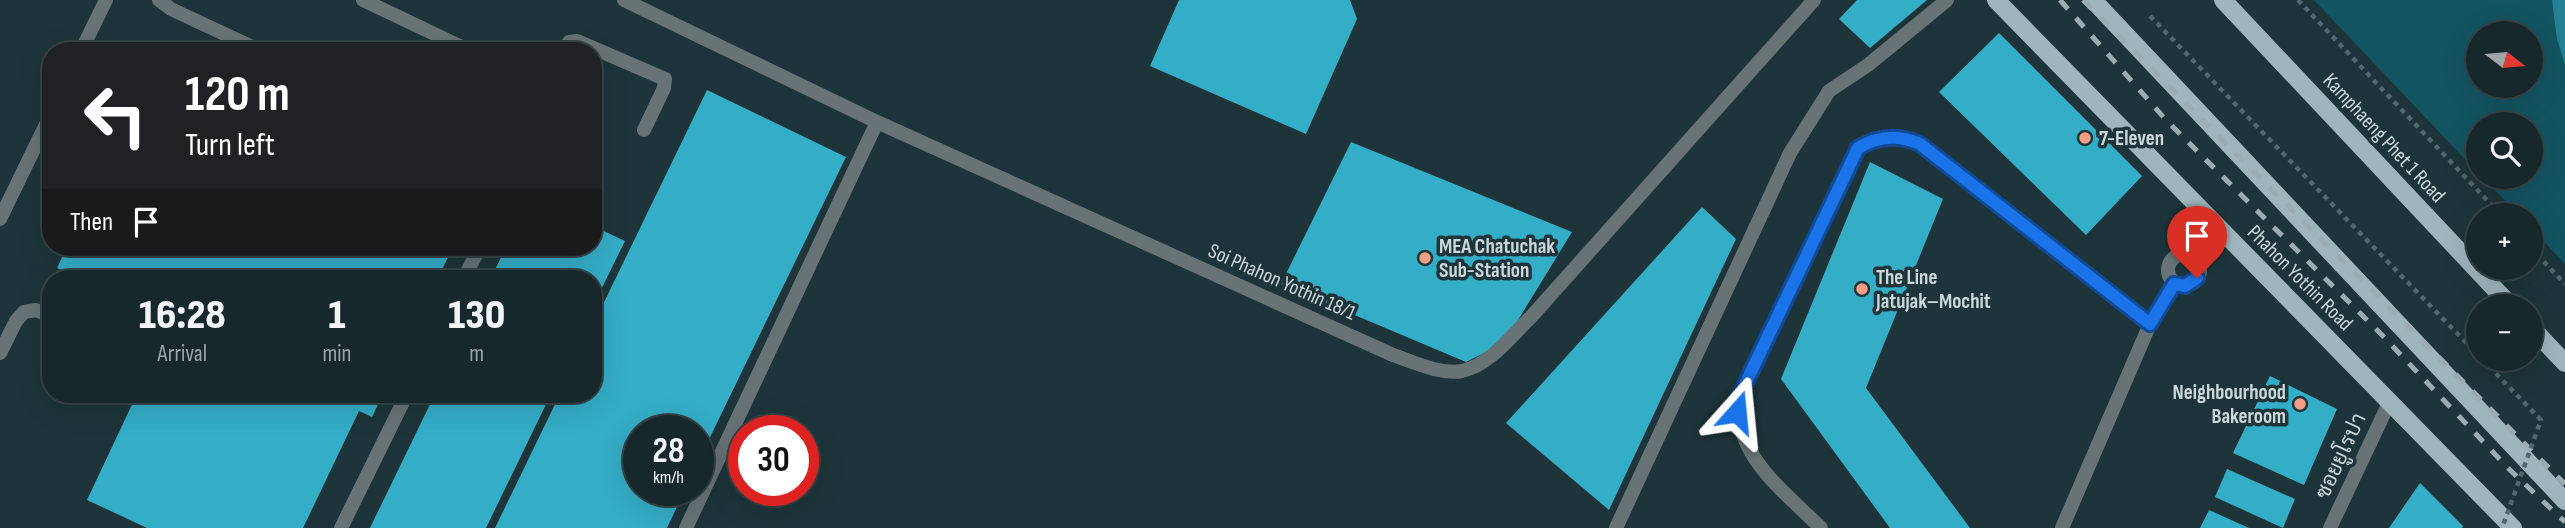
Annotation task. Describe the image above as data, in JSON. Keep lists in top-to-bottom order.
{
  "streets": {
    "main road": ["Kamphaeng Phet 1 Road", "Phahon Yothin Road"],
    "street": ["Soi Phahon Yothin 18/1", "ซอยยูโรปา"]
  },
  "crossings": [
    ["Phahon Yothin Road", "ซอยยูโรปา"]
  ],
  "places": [
    "7-Eleven",
    "MEA Chatuchak Sub-Station",
    "The Line Jatujak–Mochit",
    "Neighbourhood Bakeroom"
  ],
  "north": "right",
  "page": {
    "map_buttons": ["+", "−"],
    "turn": ["120 m", "Turn left"],
    "then": "Then",
    "eta": [
      "16:28",
      "Arrival",
      "1",
      "min",
      "130",
      "m"
    ],
    "speed": "28 km/h",
    "limit": "30"
  }
}
